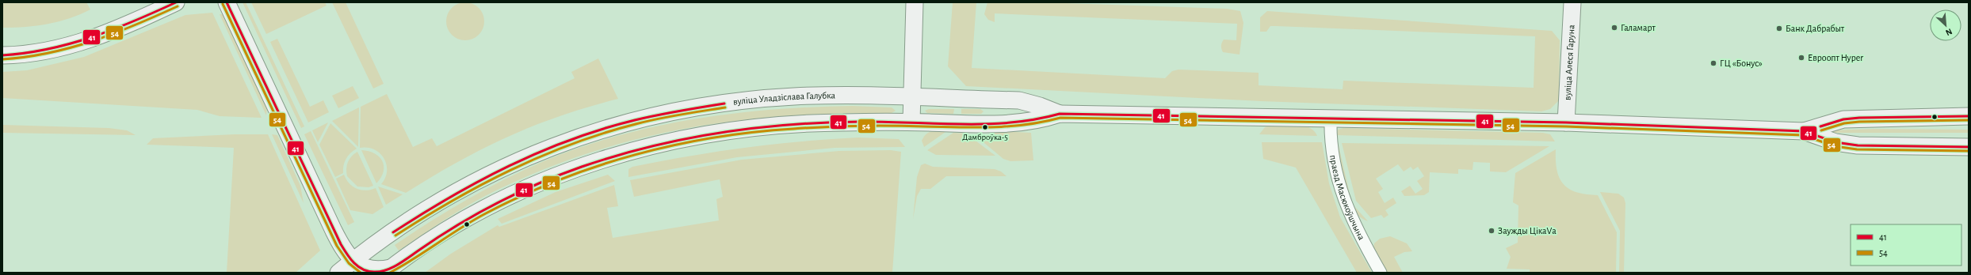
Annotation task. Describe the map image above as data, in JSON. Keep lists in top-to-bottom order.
{
  "streets": {
    "main road": ["вуліца Алеся Гаруна", "вуліца Уладзіслава Галубка"],
    "street": ["праезд Масюкоўшчына"]
  },
  "crossings": [
    ["вуліца Алеся Гаруна", "вуліца Уладзіслава Галубка"],
    ["вуліца Уладзіслава Галубка", "праезд Масюкоўшчына"]
  ],
  "places": [
    "Галамарт",
    "Банк Дабрабыт",
    "Евроопт Hyper",
    "ГЦ «Бонус»",
    "Дамброўка-5",
    "Заужды ЦікаVа"
  ],
  "lines": ["transit line 41", "transit line 54"],
  "legend": ["41", "54"],
  "north": "bottom right"
}
